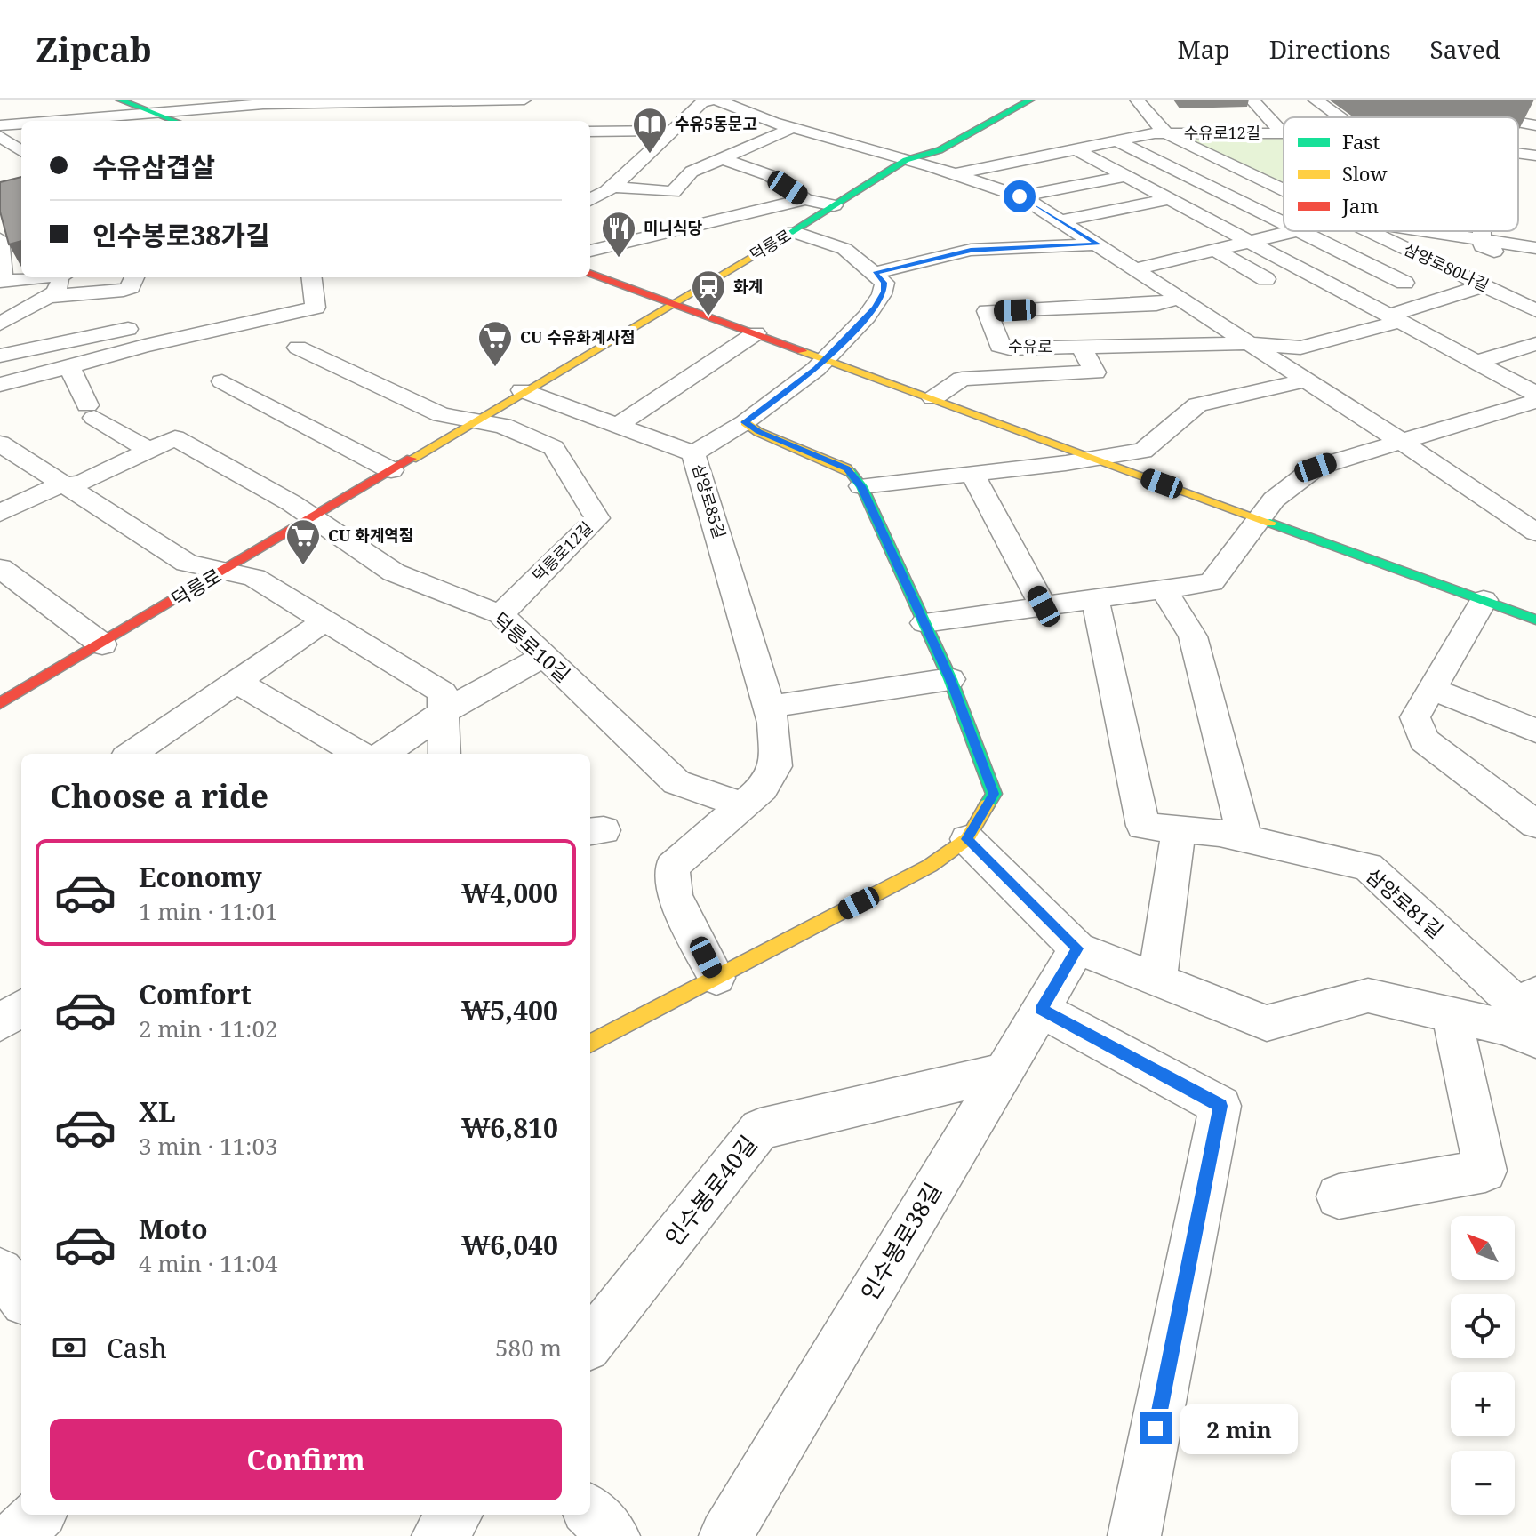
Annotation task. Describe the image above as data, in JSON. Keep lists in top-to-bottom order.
{
  "streets": {
    "main road": ["덕릉로"],
    "street": [
      "수유로12길",
      "삼양로80나길",
      "수유로",
      "삼양로85길",
      "덕릉로12길",
      "덕릉로10길",
      "삼양로81길",
      "인수봉로40길",
      "인수봉로38길"
    ]
  },
  "crossings": [
    ["수유로12길", "삼양로80나길"],
    ["수유로12길", "수유로"],
    ["덕릉로", "수유로"],
    ["덕릉로", "덕릉로12길"],
    ["덕릉로", "덕릉로10길"],
    ["삼양로80나길", "수유로"],
    ["덕릉로12길", "덕릉로10길"],
    ["삼양로81길", "인수봉로38길"],
    ["인수봉로40길", "인수봉로38길"]
  ],
  "places": {
    "library": ["수유5동문고"],
    "restaurant": ["미니식당"],
    "station": ["화계"],
    "supermarket": ["CU 수유화계사점", "CU 화계역점"]
  },
  "legend": ["Fast", "Slow", "Jam"],
  "north": "top left",
  "page": {
    "header": "Zipcab",
    "nav": ["Map", "Directions", "Saved"],
    "banner": ["수유삼겹살", "인수봉로38가길"],
    "heading": "Choose a ride",
    "list": [
      {
        "name": "Economy",
        "note": "1 min · 11:01",
        "value": "₩4,000"
      },
      {
        "name": "Comfort",
        "note": "2 min · 11:02",
        "value": "₩5,400"
      },
      {
        "name": "XL",
        "note": "3 min · 11:03",
        "value": "₩6,810"
      },
      {
        "name": "Moto",
        "note": "4 min · 11:04",
        "value": "₩6,040"
      }
    ],
    "map_buttons": ["+", "−"],
    "pay": ["Cash", "580 m"],
    "bubble": "2 min",
    "buttons": "Confirm"
  }
}
